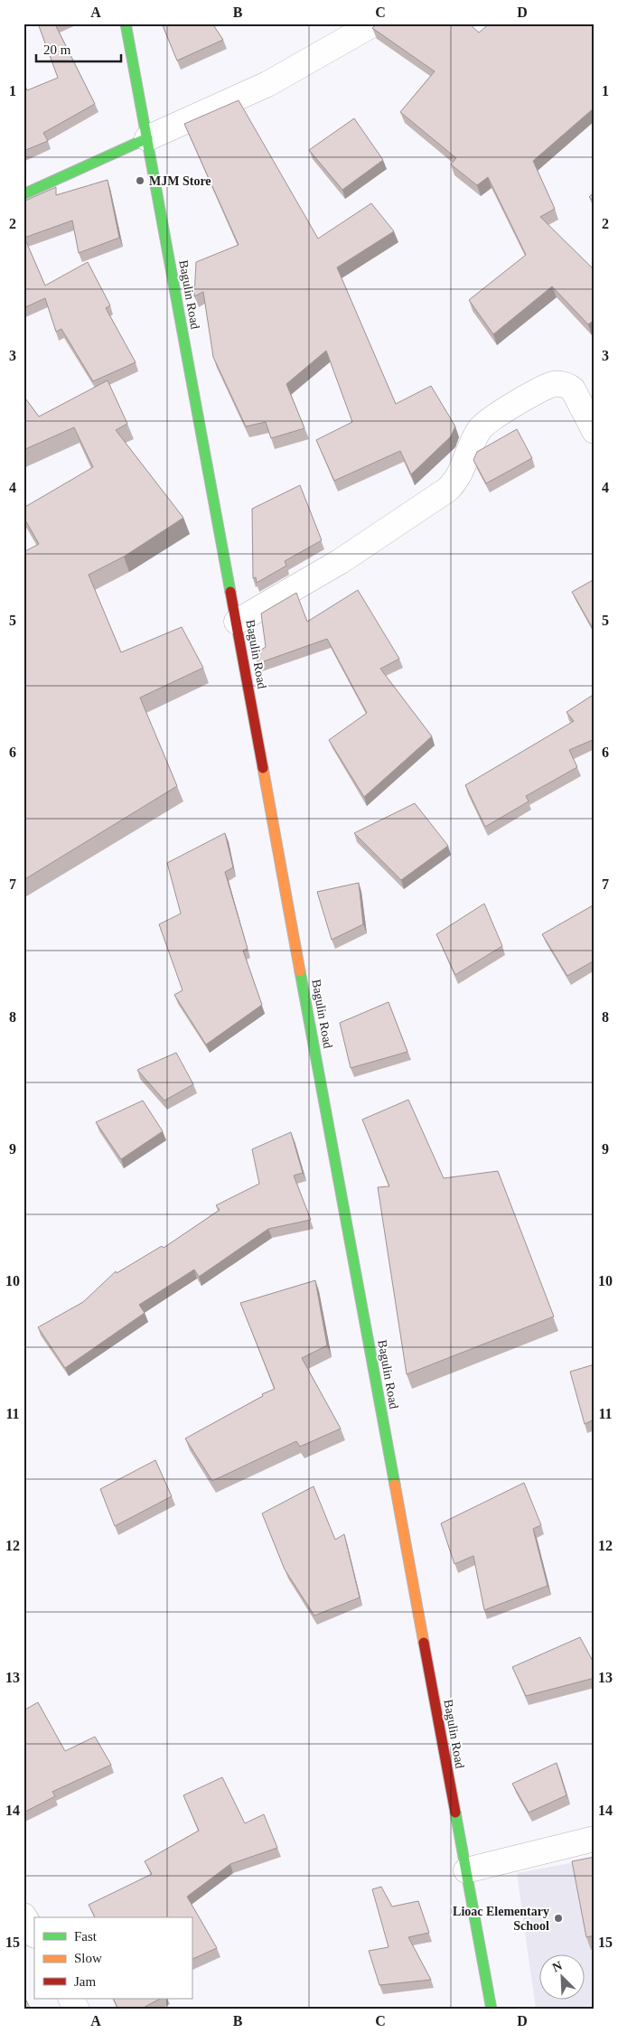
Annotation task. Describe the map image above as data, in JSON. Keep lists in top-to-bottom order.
{
  "streets": {
    "main road": ["Bagulin Road"]
  },
  "places": ["MJM Store", "Lioac Elementary School"],
  "legend": ["Fast", "Slow", "Jam"],
  "scale_bar": "20 m",
  "north": "top left",
  "grid": {
    "columns": [
      "A",
      "B",
      "C",
      "D"
    ],
    "rows": [
      "1",
      "2",
      "3",
      "4",
      "5",
      "6",
      "7",
      "8",
      "9",
      "10",
      "11",
      "12",
      "13",
      "14",
      "15"
    ]
  }
}
